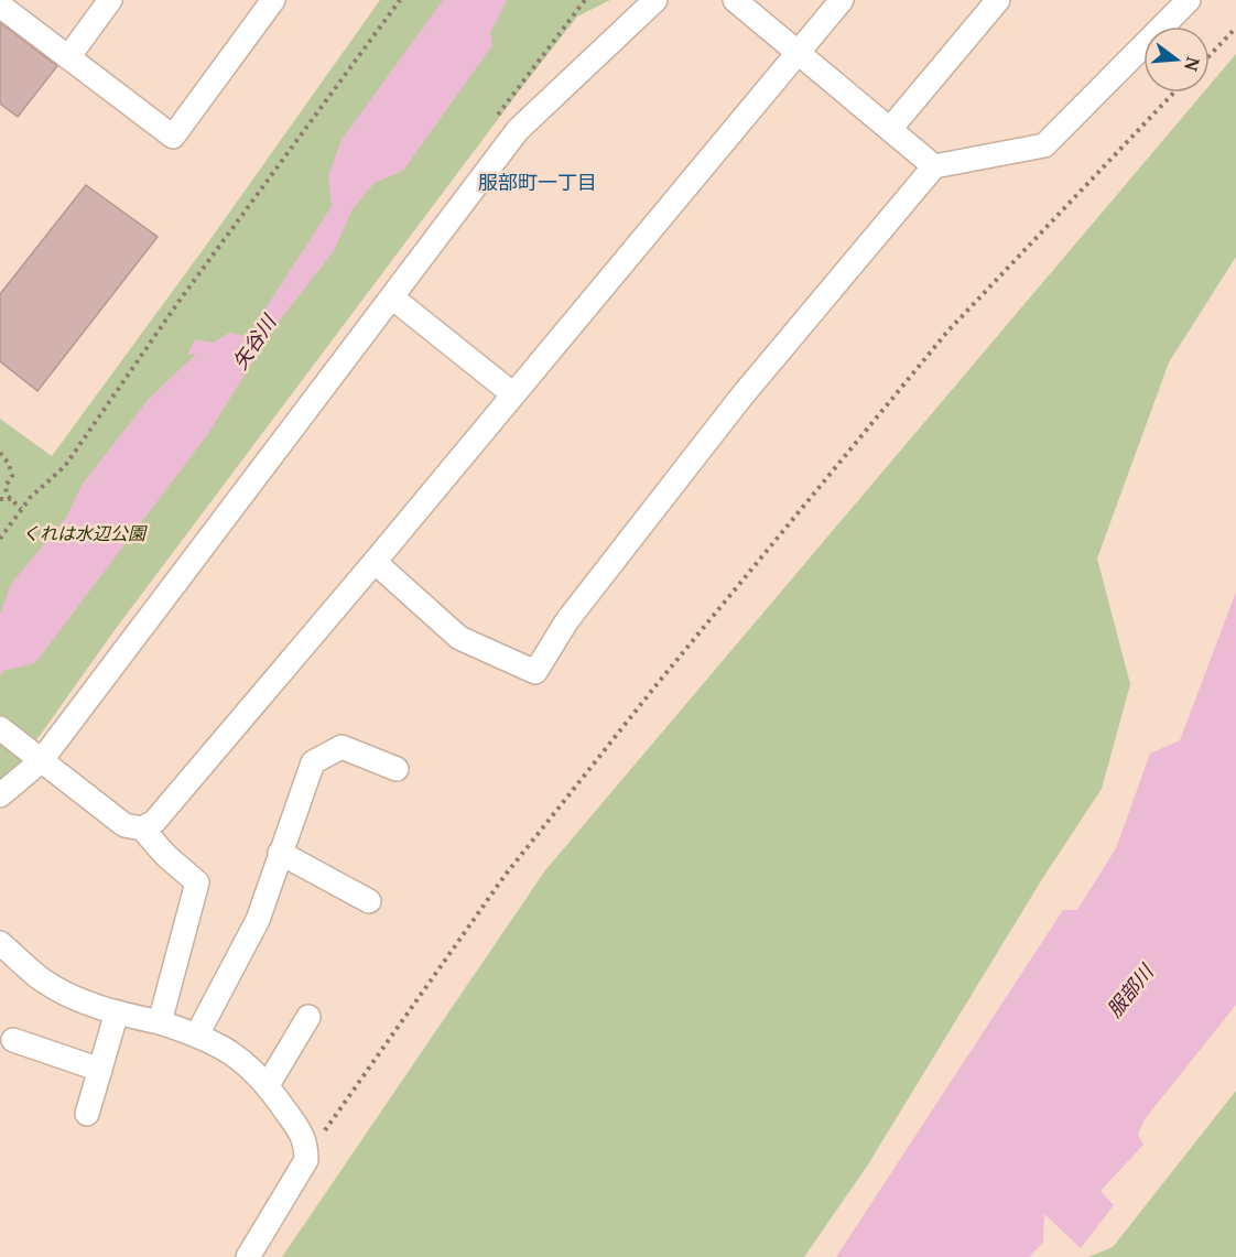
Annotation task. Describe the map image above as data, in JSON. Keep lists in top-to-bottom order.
{
  "districts": ["服部町一丁目"],
  "water": ["矢谷川", "服部川"],
  "parks": ["くれは水辺公園"],
  "north": "right"
}
